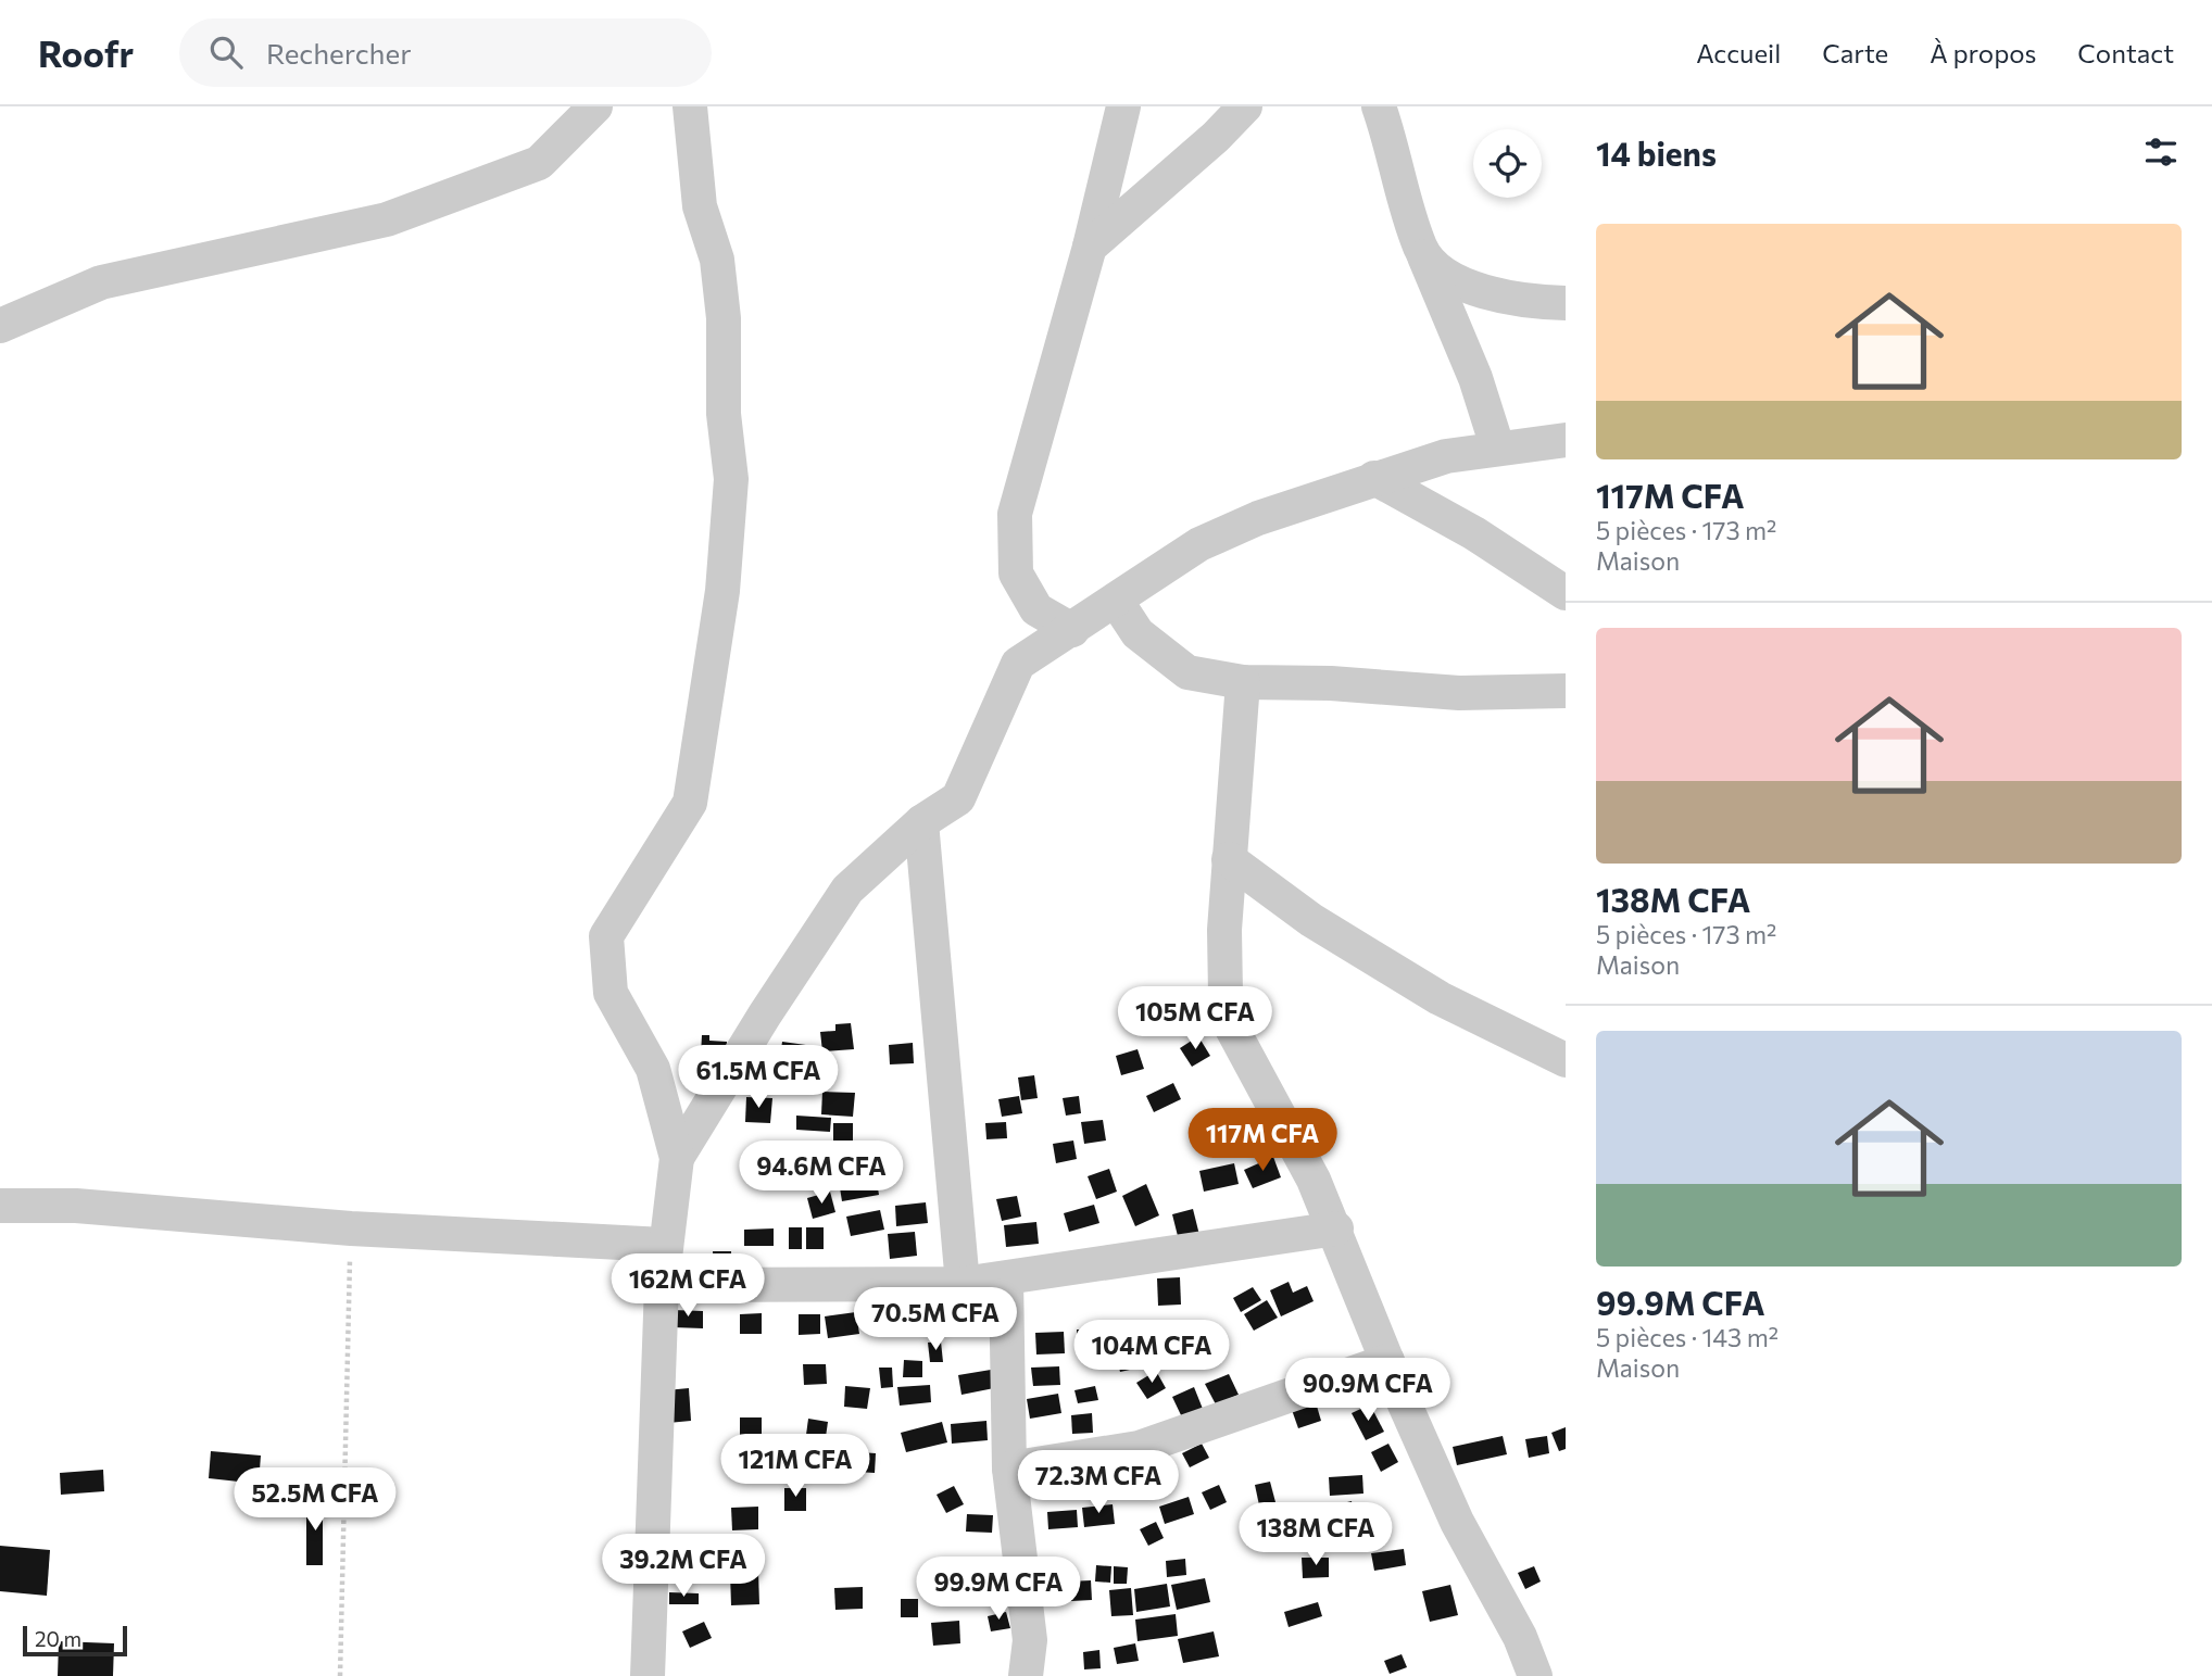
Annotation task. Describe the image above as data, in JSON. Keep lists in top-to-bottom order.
{
  "scale_bar": "20 m",
  "page": {
    "header": "Roofr",
    "search": "Rechercher",
    "nav": [
      "Accueil",
      "Carte",
      "À propos",
      "Contact"
    ],
    "heading": "14 biens",
    "list": [
      {
        "name": "117M CFA",
        "note": "5 pièces · 173 m² · Maison"
      },
      {
        "name": "138M CFA",
        "note": "5 pièces · 173 m² · Maison"
      },
      {
        "name": "99.9M CFA",
        "note": "5 pièces · 143 m² · Maison"
      }
    ],
    "price": [
      "105M CFA",
      "61.5M CFA",
      "117M CFA",
      "94.6M CFA",
      "162M CFA",
      "70.5M CFA",
      "104M CFA",
      "90.9M CFA",
      "121M CFA",
      "72.3M CFA",
      "52.5M CFA",
      "138M CFA",
      "39.2M CFA",
      "99.9M CFA"
    ],
    "scale": "20 m"
  }
}
